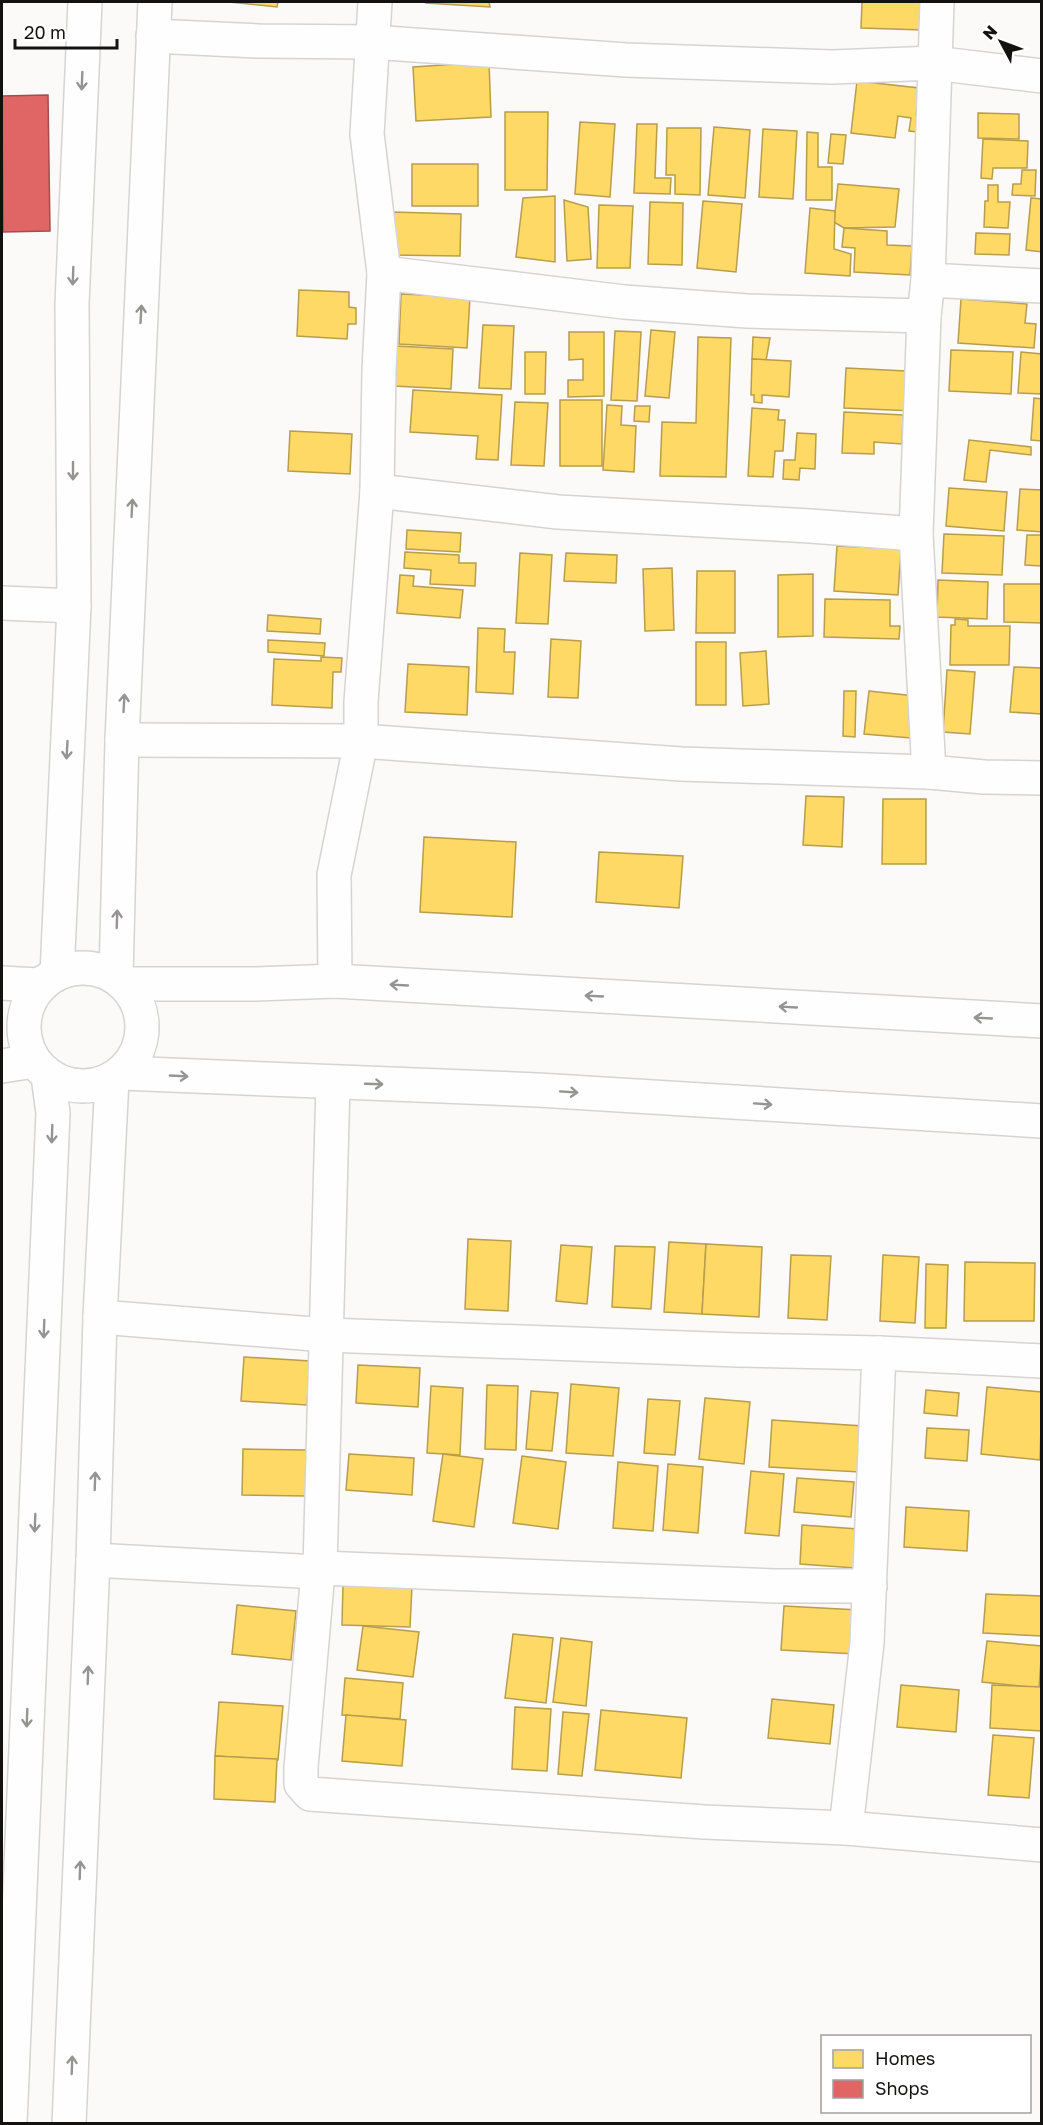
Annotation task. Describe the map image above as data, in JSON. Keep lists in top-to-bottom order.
{
  "legend": ["Homes", "Shops"],
  "scale_bar": "20 m",
  "north": "top left"
}
